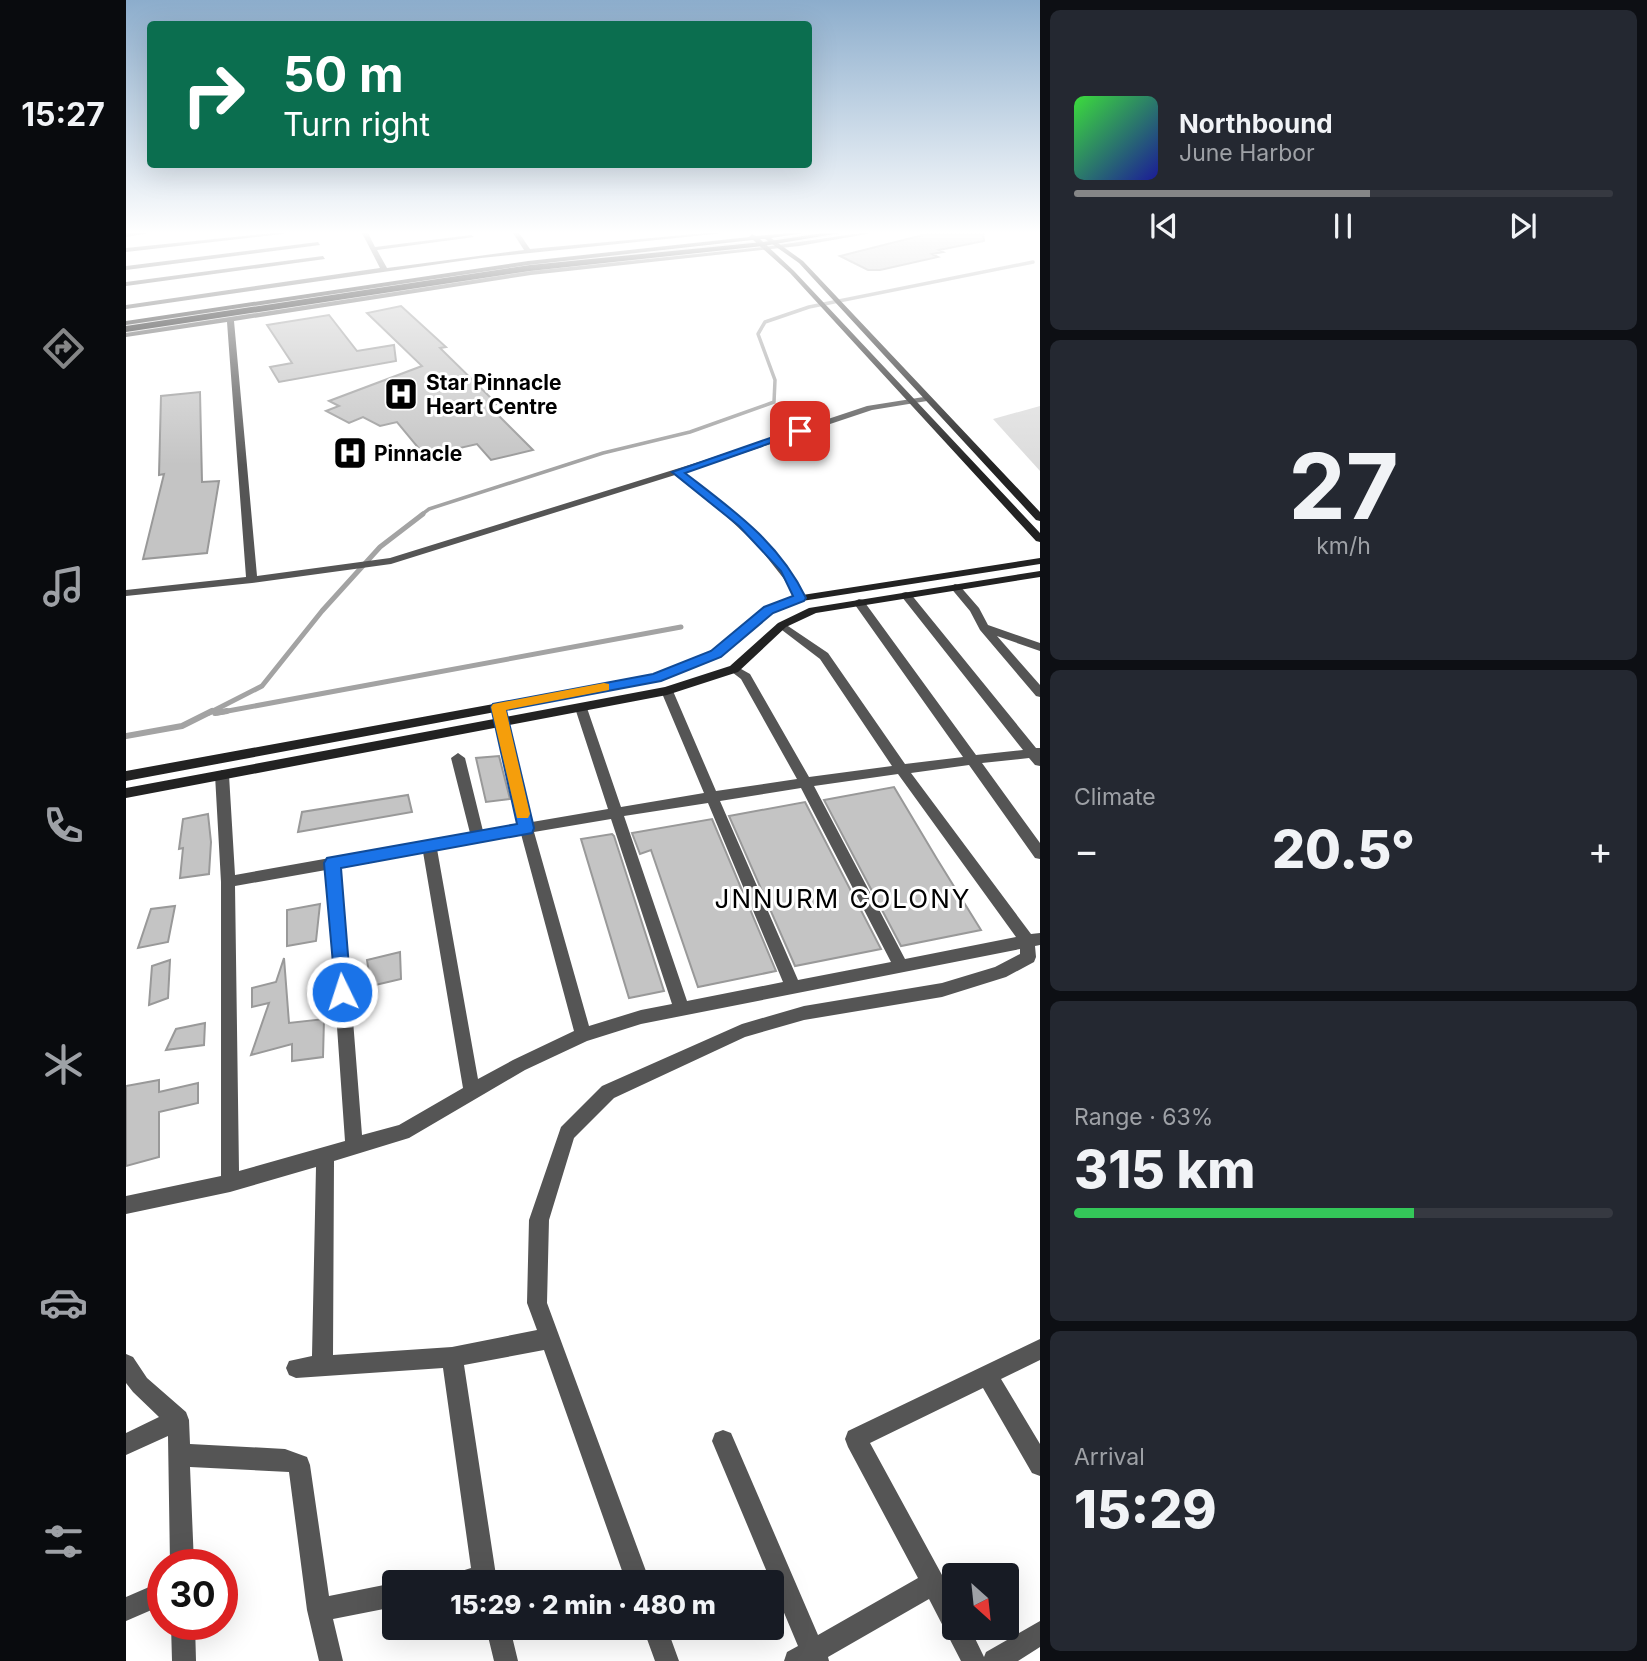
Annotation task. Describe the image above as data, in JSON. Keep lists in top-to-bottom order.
{
  "districts": ["JNNURM COLONY"],
  "places": {
    "hospital": ["Star Pinnacle Heart Centre", "Pinnacle"]
  },
  "north": "bottom right",
  "page": {
    "tabs": "15:27",
    "turn": ["50 m", "Turn right"],
    "song": ["Northbound", "June Harbor"],
    "tile": [
      ["27", "km/h"],
      "Climate",
      ["Range · 63%", "315 km"],
      ["Arrival", "15:29"]
    ],
    "heat": ["−", "20.5°", "+"],
    "limit": "30",
    "trip": "15:29 · 2 min · 480 m"
  }
}
